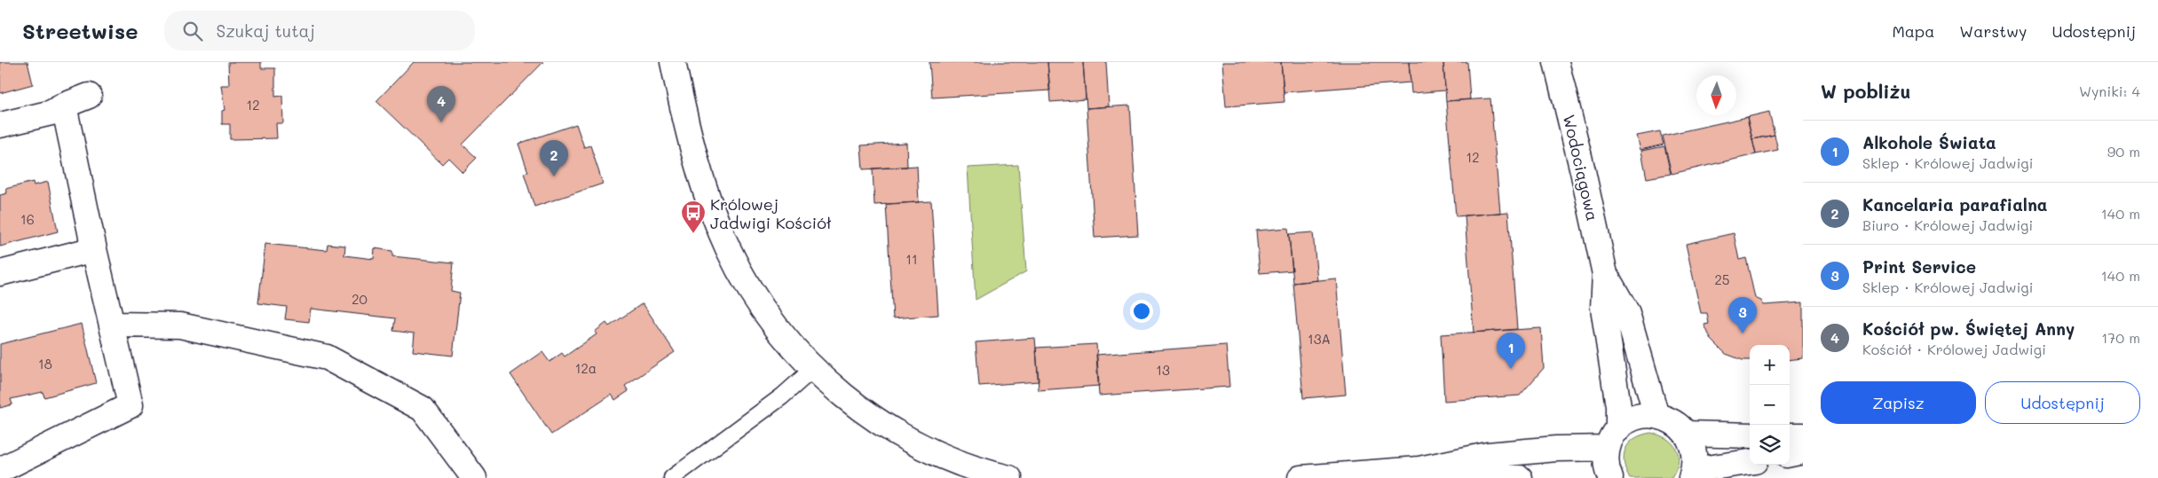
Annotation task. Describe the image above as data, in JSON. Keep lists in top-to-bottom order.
{
  "streets": {
    "street": ["Wodociągowa"]
  },
  "places": {
    "bus stop": ["Królowej Jadwigi Kościół"]
  },
  "house_numbers": [
    "12",
    "12",
    "16",
    "11",
    "25",
    "20",
    "13A",
    "18",
    "12a",
    "13"
  ],
  "north": "bottom",
  "page": {
    "header": "Streetwise",
    "search": "Szukaj tutaj",
    "nav": ["Mapa", "Warstwy", "Udostępnij"],
    "heading": ["W pobliżu", "Wyniki: 4"],
    "pins": [
      "4",
      "2",
      "3",
      "1"
    ],
    "list": [
      {
        "mark": "1",
        "name": "Alkohole Świata",
        "note": "Sklep · Królowej Jadwigi",
        "value": "90 m"
      },
      {
        "mark": "2",
        "name": "Kancelaria parafialna",
        "note": "Biuro · Królowej Jadwigi",
        "value": "140 m"
      },
      {
        "mark": "3",
        "name": "Print Service",
        "note": "Sklep · Królowej Jadwigi",
        "value": "140 m"
      },
      {
        "mark": "4",
        "name": "Kościół pw. Świętej Anny",
        "note": "Kościół · Królowej Jadwigi",
        "value": "170 m"
      }
    ],
    "map_buttons": ["+", "−"],
    "buttons": ["Zapisz", "Udostępnij"]
  }
}
